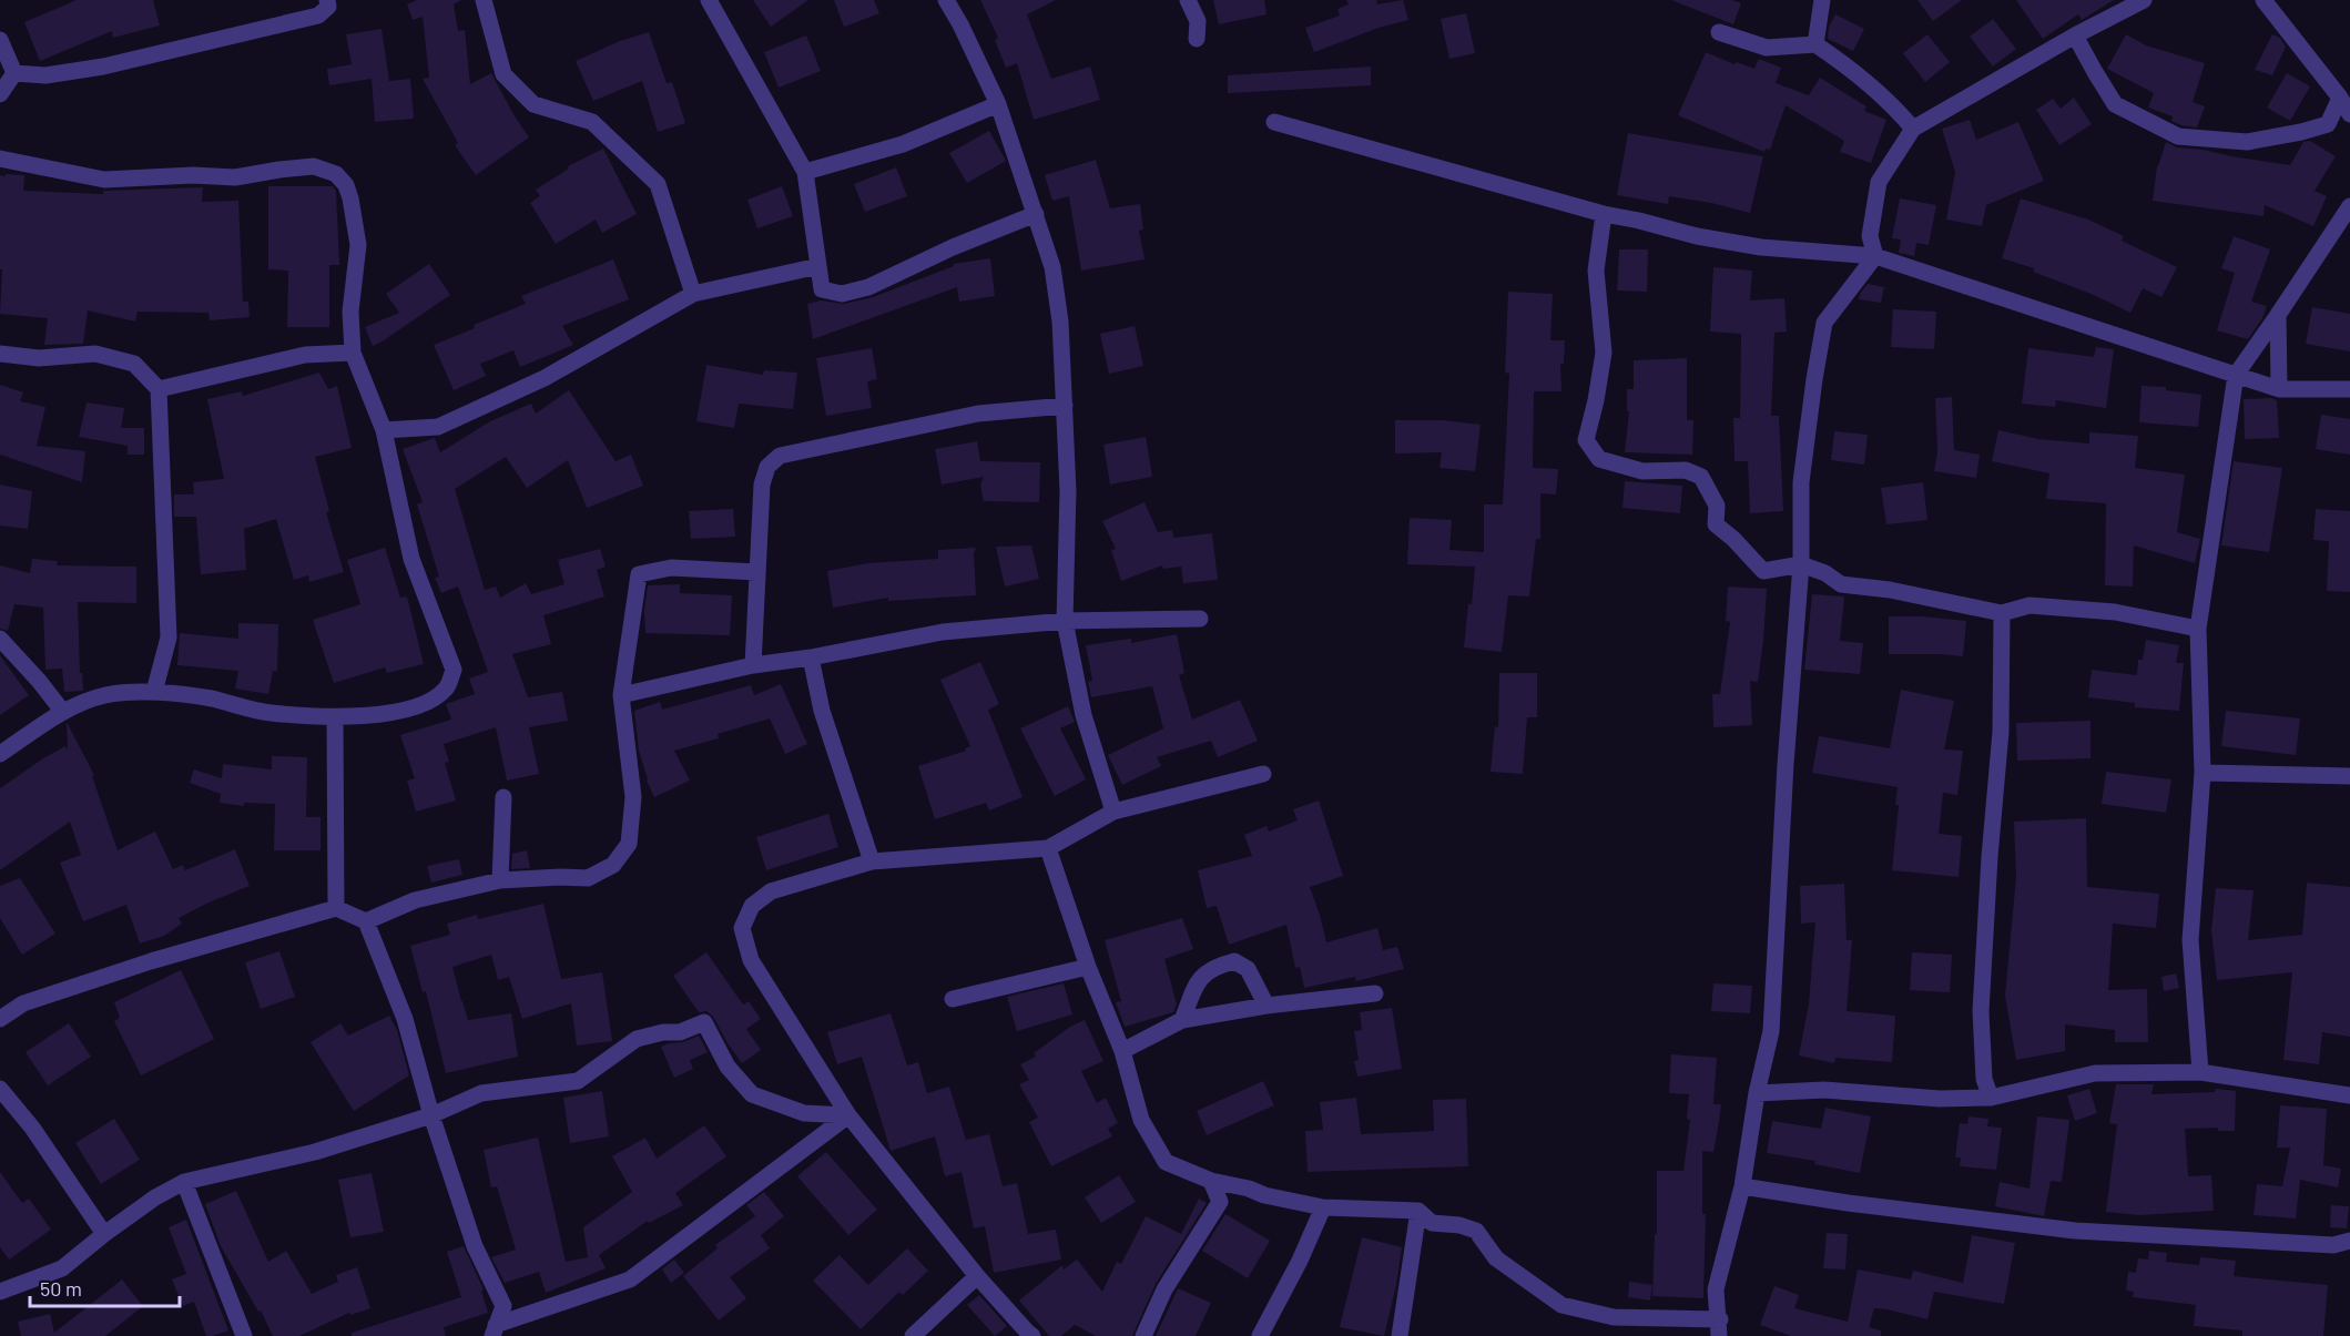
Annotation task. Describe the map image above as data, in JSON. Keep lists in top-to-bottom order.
{
  "scale_bar": "50 m"
}
